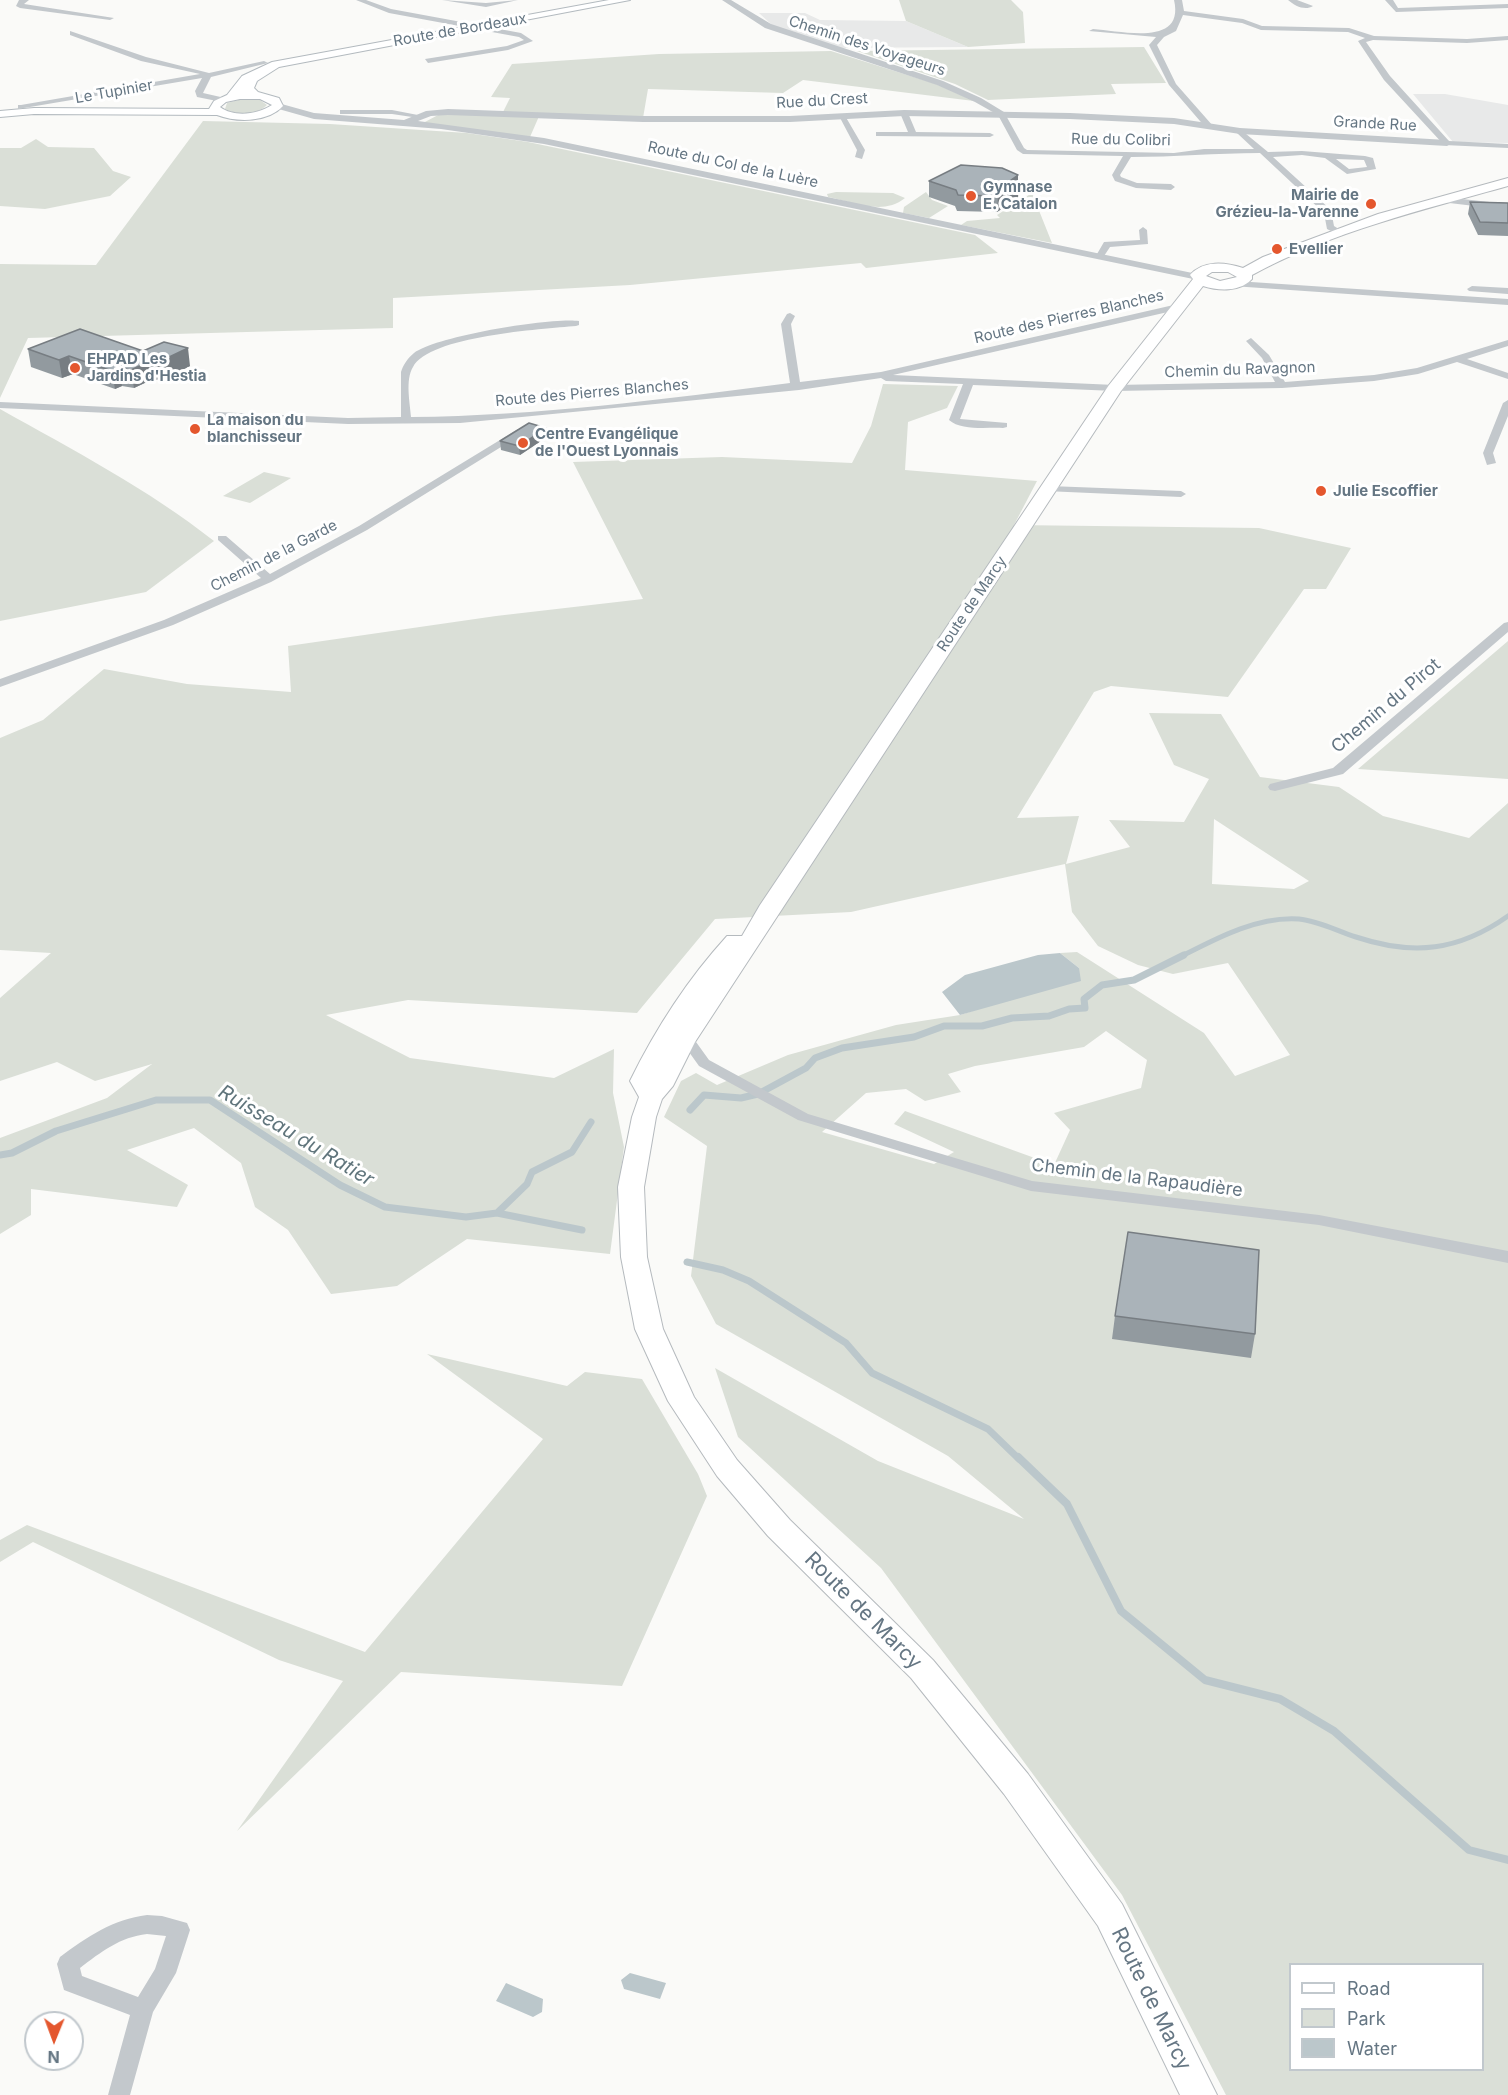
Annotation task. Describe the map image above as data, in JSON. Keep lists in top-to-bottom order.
{
  "streets": {
    "main road": ["Route de Bordeaux", "Le Tupinier", "Route de Marcy"],
    "street": [
      "Chemin des Voyageurs",
      "Rue du Crest",
      "Grande Rue",
      "Rue du Colibri",
      "Route du Col de la Luère",
      "Route des Pierres Blanches",
      "Chemin du Ravagnon",
      "Chemin de la Garde",
      "Chemin du Pirot",
      "Chemin de la Rapaudière"
    ]
  },
  "crossings": [
    ["Route de Bordeaux", "Le Tupinier"],
    ["Chemin des Voyageurs", "Rue du Crest"],
    ["Chemin des Voyageurs", "Rue du Colibri"],
    ["Rue du Crest", "Grande Rue"],
    ["Rue du Crest", "Rue du Colibri"],
    ["Rue du Crest", "Route du Col de la Luère"],
    ["Route du Col de la Luère", "Route de Marcy"],
    ["Route des Pierres Blanches", "Chemin du Ravagnon"],
    ["Route des Pierres Blanches", "Chemin de la Garde"],
    ["Route des Pierres Blanches", "Route de Marcy"],
    ["Chemin du Ravagnon", "Route de Marcy"],
    ["Route de Marcy", "Chemin de la Rapaudière"]
  ],
  "water": ["Ruisseau du Ratier"],
  "places": [
    "Gymnase E. Catalon",
    "Mairie de Grézieu-la-Varenne",
    "Evellier",
    "EHPAD Les Jardins d'Hestia",
    "La maison du blanchisseur",
    "Centre Evangélique de l'Ouest Lyonnais",
    "Julie Escoffier"
  ],
  "legend": ["Road", "Park", "Water"],
  "north": "bottom"
}
